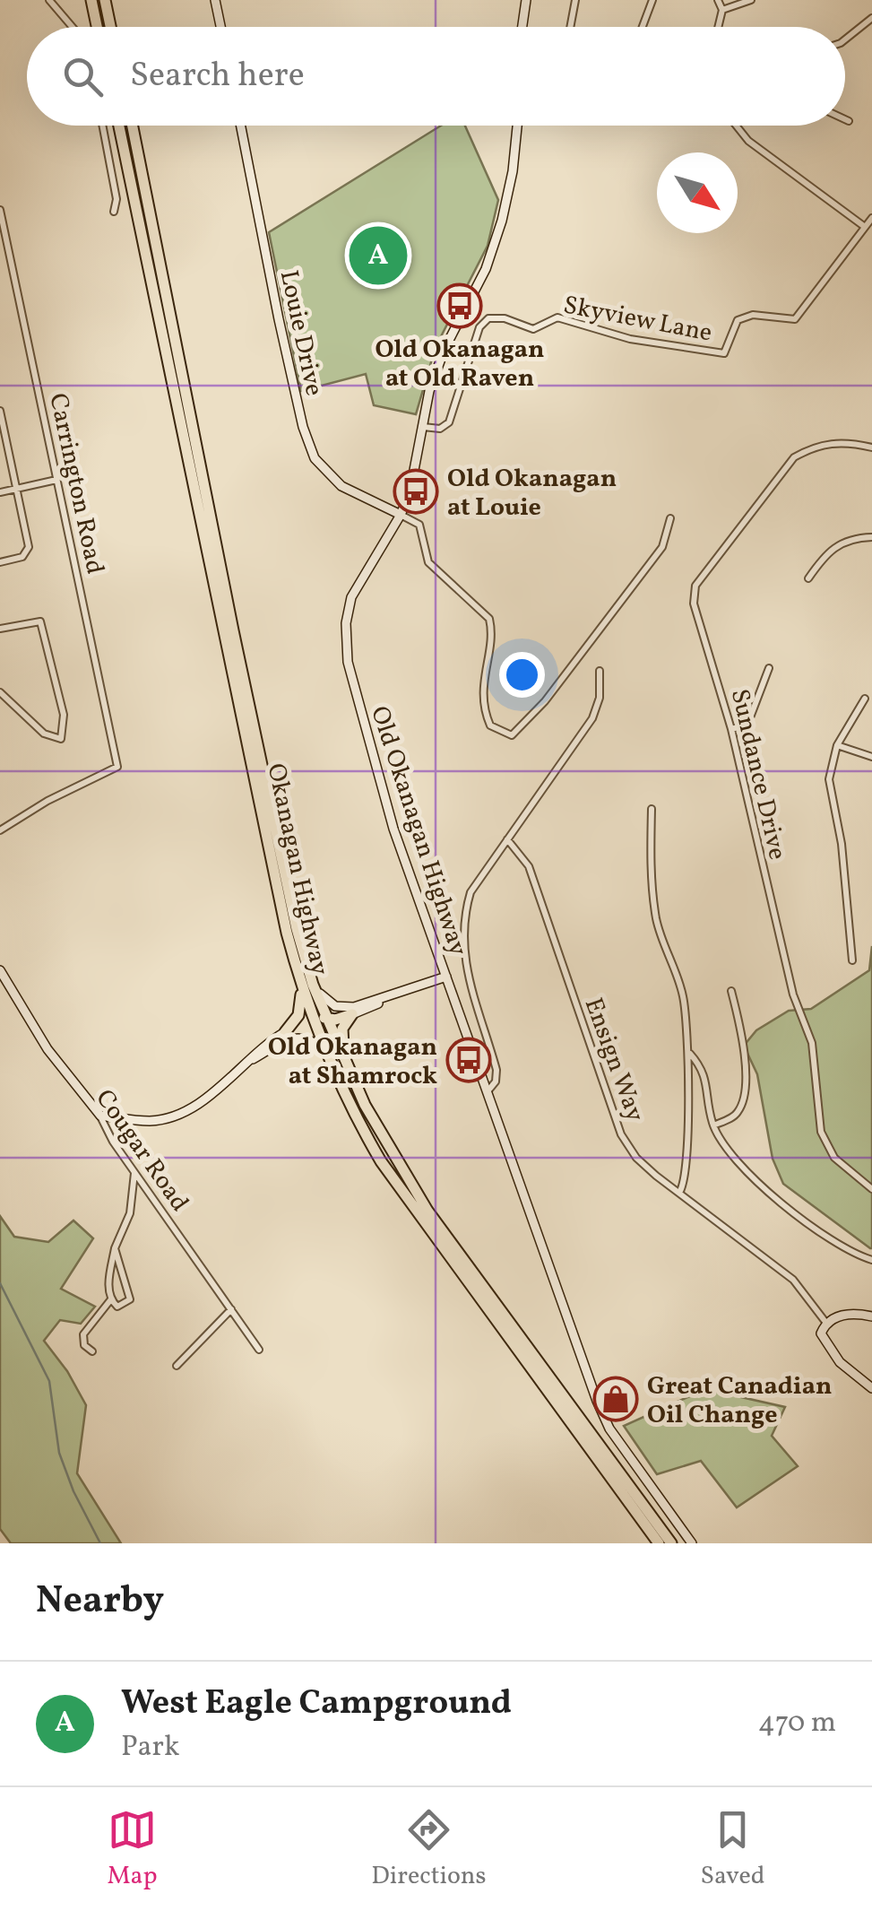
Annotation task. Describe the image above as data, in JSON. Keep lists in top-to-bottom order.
{
  "streets": {
    "highway": ["Okanagan Highway"],
    "street": [
      "Skyview Lane",
      "Louie Drive",
      "Carrington Road",
      "Sundance Drive",
      "Old Okanagan Highway",
      "Ensign Way",
      "Cougar Road"
    ]
  },
  "crossings": [
    ["Skyview Lane", "Old Okanagan Highway"],
    ["Louie Drive", "Old Okanagan Highway"]
  ],
  "places": {
    "bus stop": ["Old Okanagan at Old Raven", "Old Okanagan at Louie", "Old Okanagan at Shamrock"],
    "shop": ["Great Canadian Oil Change"]
  },
  "north": "bottom right",
  "page": {
    "search": "Search here",
    "pins": "A",
    "heading": "Nearby",
    "list": [
      {
        "mark": "A",
        "name": "West Eagle Campground",
        "note": "Park",
        "value": "470 m"
      }
    ],
    "nav": ["Map", "Directions", "Saved"]
  }
}
